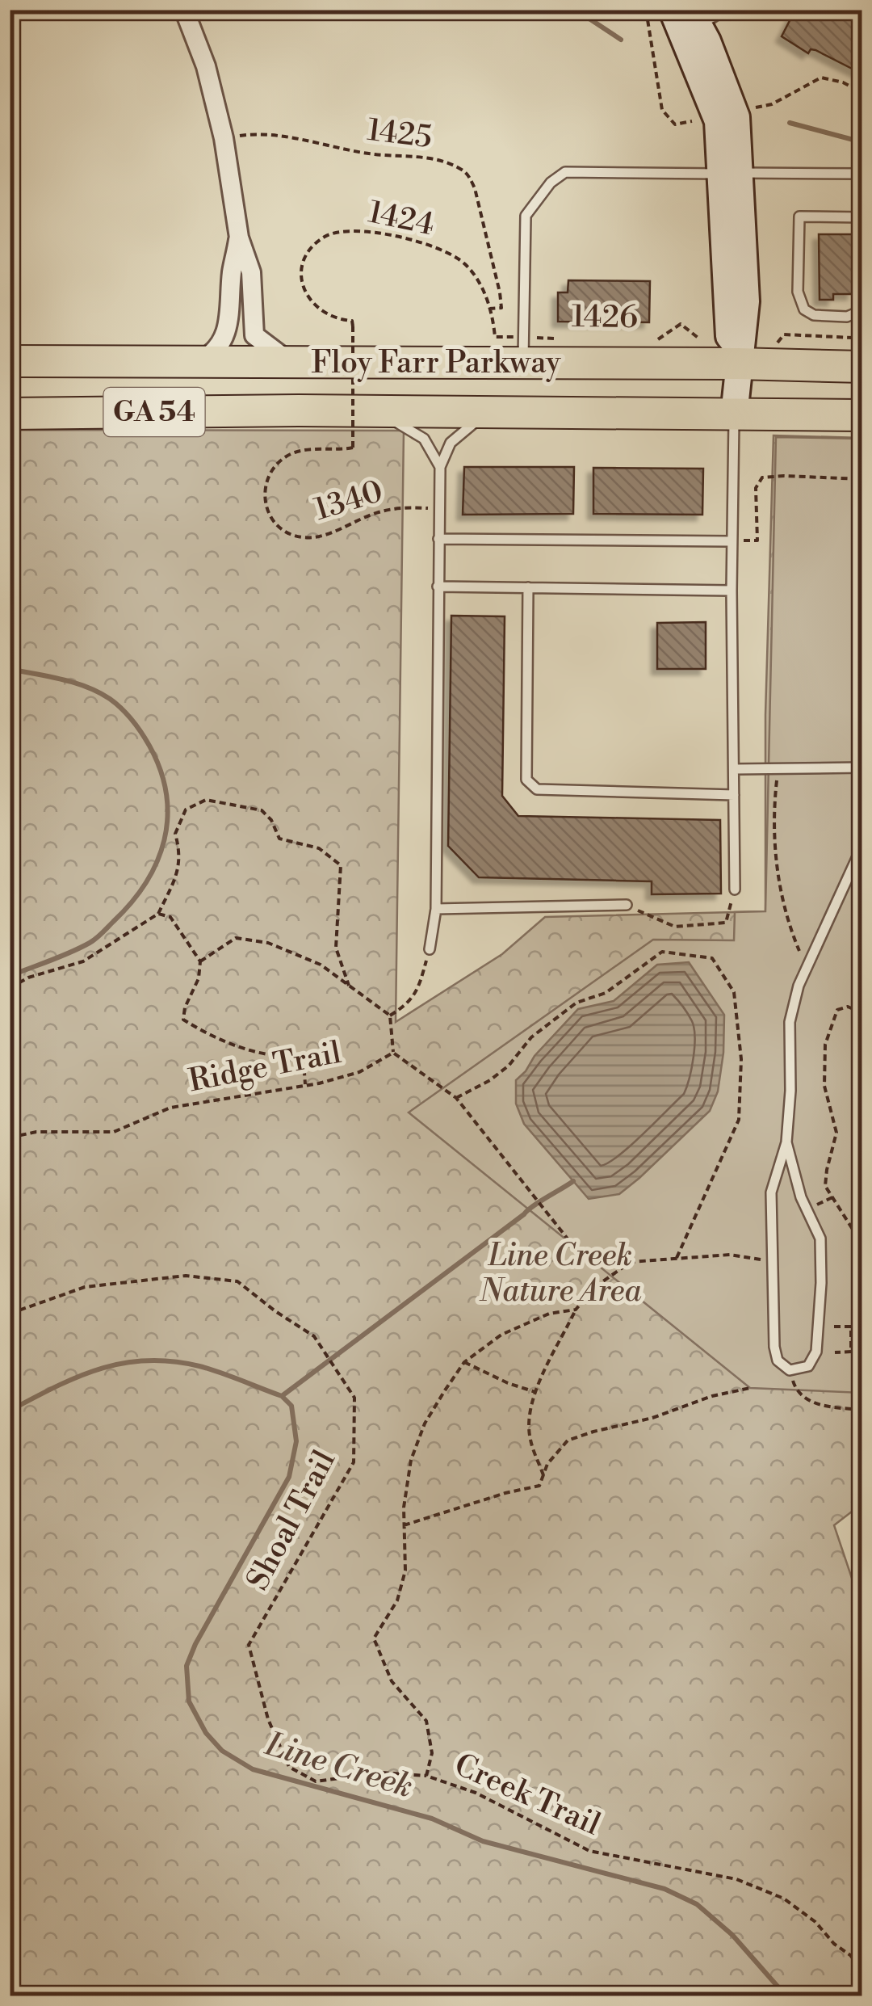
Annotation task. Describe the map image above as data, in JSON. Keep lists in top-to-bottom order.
{
  "streets": {
    "main road": ["Floy Farr Parkway", "GA 54"],
    "path": [
      "1425",
      "1424",
      "1426",
      "1340",
      "Ridge Trail",
      "Shoal Trail",
      "Creek Trail"
    ]
  },
  "crossings": [
    ["1425", "1424"],
    ["1424", "1426"],
    ["1424", "1340"],
    ["1426", "Floy Farr Parkway"],
    ["Shoal Trail", "Creek Trail"]
  ],
  "water": ["Line Creek"],
  "parks": ["Line Creek Nature Area"]
}
